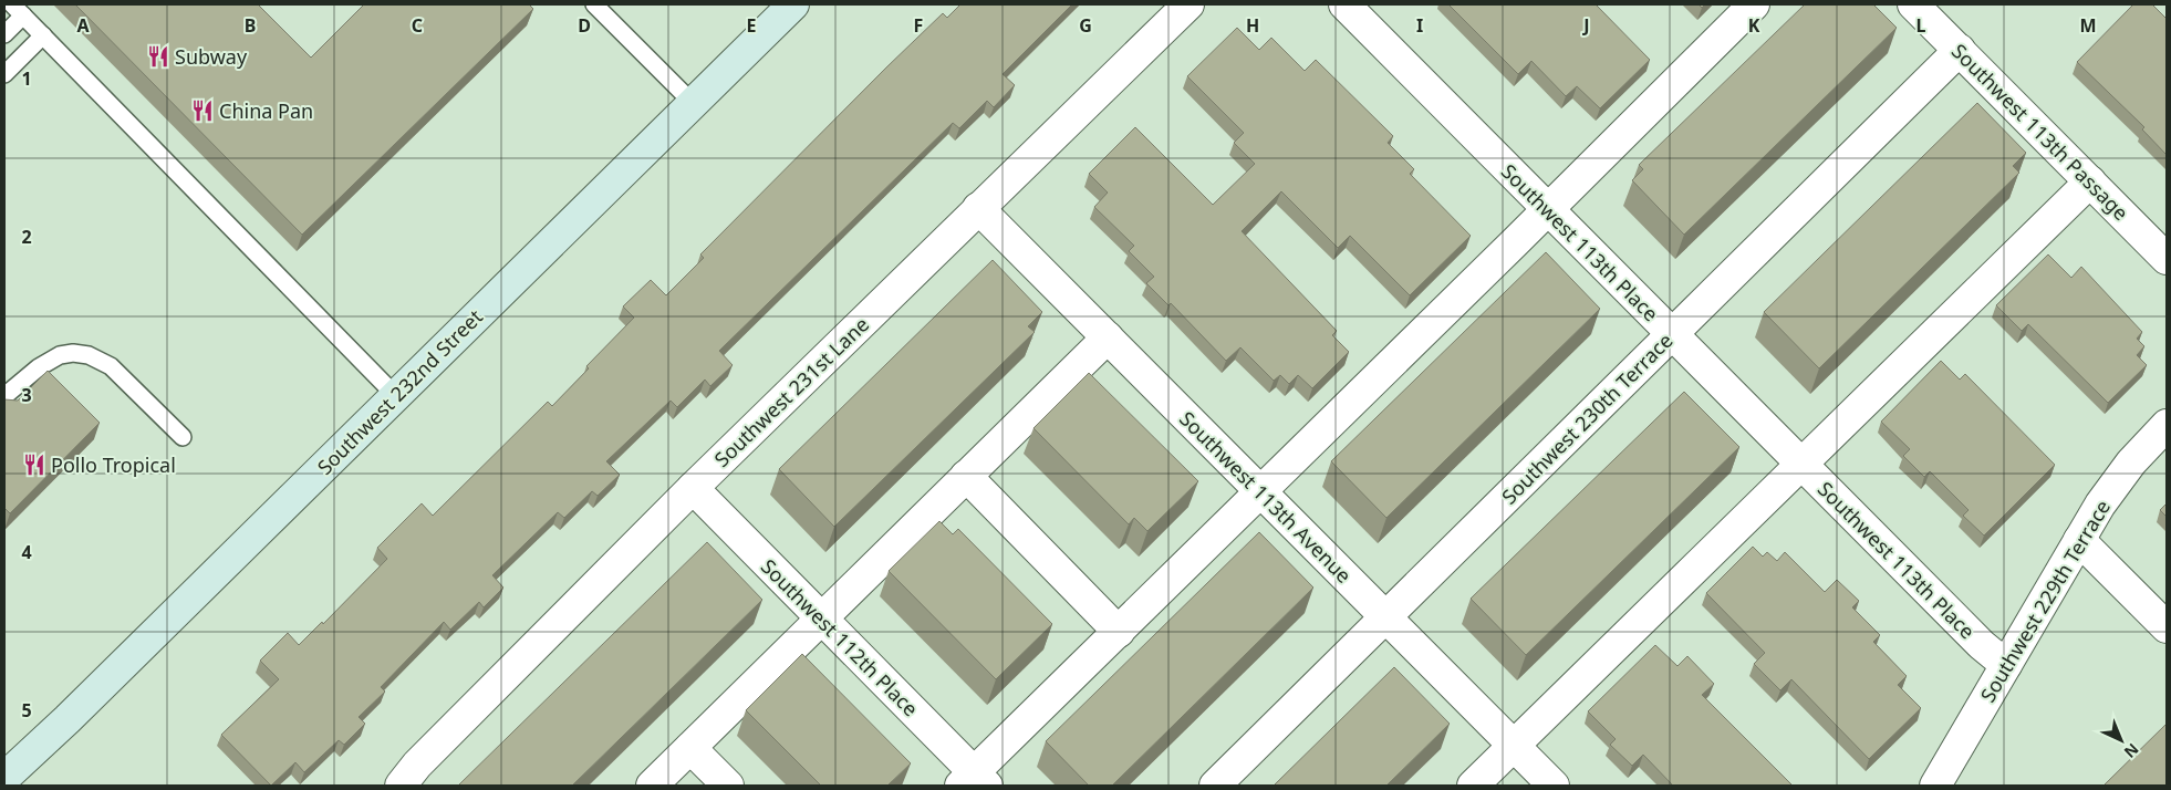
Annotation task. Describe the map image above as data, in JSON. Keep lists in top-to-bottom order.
{
  "streets": {
    "street": [
      "Southwest 113th Passage",
      "Southwest 113th Place",
      "Southwest 232nd Street",
      "Southwest 231st Lane",
      "Southwest 230th Terrace",
      "Southwest 113th Avenue",
      "Southwest 229th Terrace",
      "Southwest 112th Place"
    ]
  },
  "crossings": [
    ["Southwest 113th Passage", "Southwest 230th Terrace"],
    ["Southwest 113th Place", "Southwest 230th Terrace"],
    ["Southwest 113th Place", "Southwest 229th Terrace"],
    ["Southwest 231st Lane", "Southwest 113th Avenue"],
    ["Southwest 231st Lane", "Southwest 112th Place"],
    ["Southwest 230th Terrace", "Southwest 113th Avenue"]
  ],
  "places": {
    "restaurant": ["Subway", "China Pan", "Pollo Tropical"]
  },
  "north": "bottom right",
  "grid": {
    "columns": [
      "A",
      "B",
      "C",
      "D",
      "E",
      "F",
      "G",
      "H",
      "I",
      "J",
      "K",
      "L",
      "M"
    ],
    "rows": [
      "1",
      "2",
      "3",
      "4",
      "5"
    ]
  }
}
